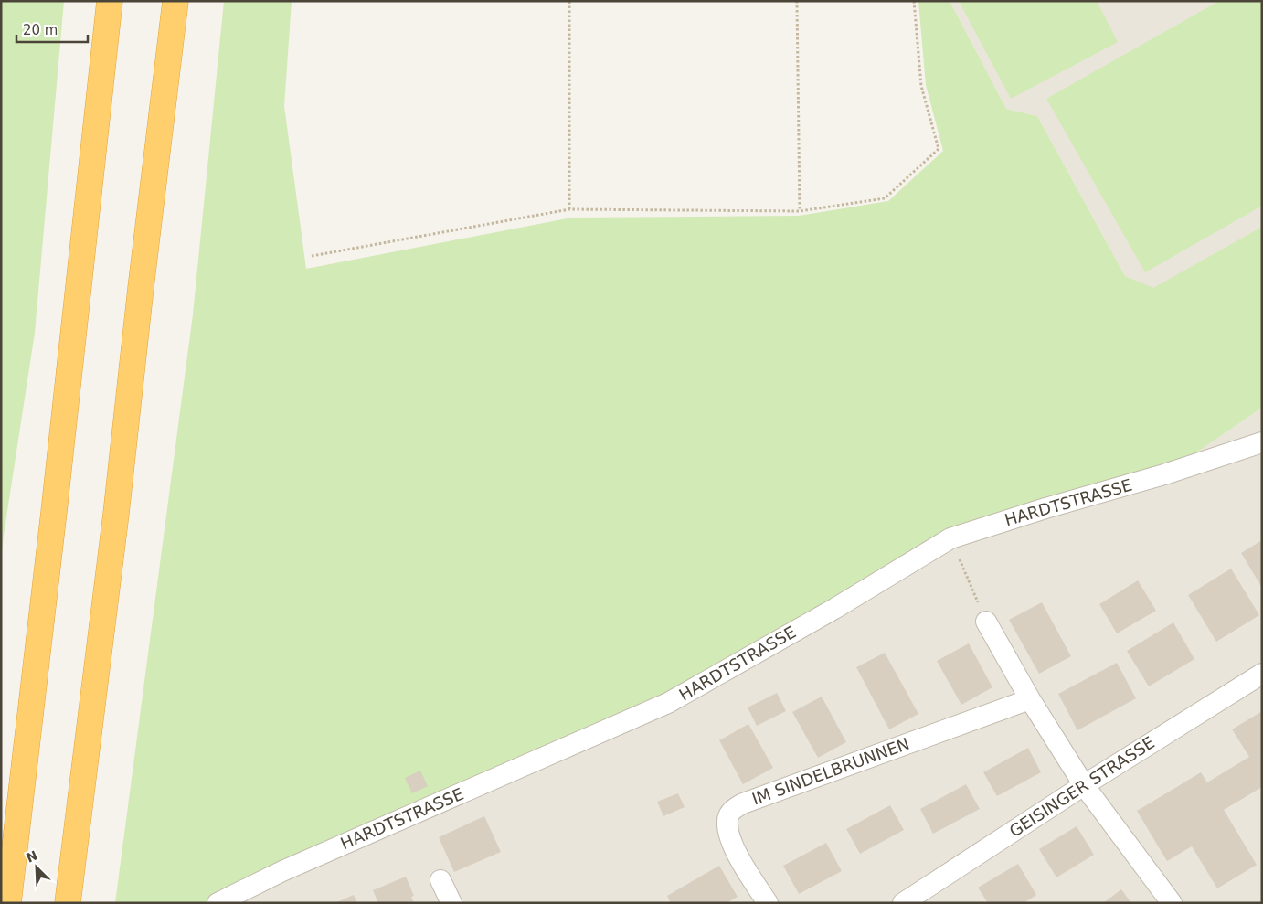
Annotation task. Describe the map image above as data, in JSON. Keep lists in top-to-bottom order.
{
  "streets": {
    "street": ["HARDTSTRASSE", "IM SINDELBRUNNEN", "GEISINGER STRASSE"]
  },
  "scale_bar": "20 m",
  "north": "top left"
}
